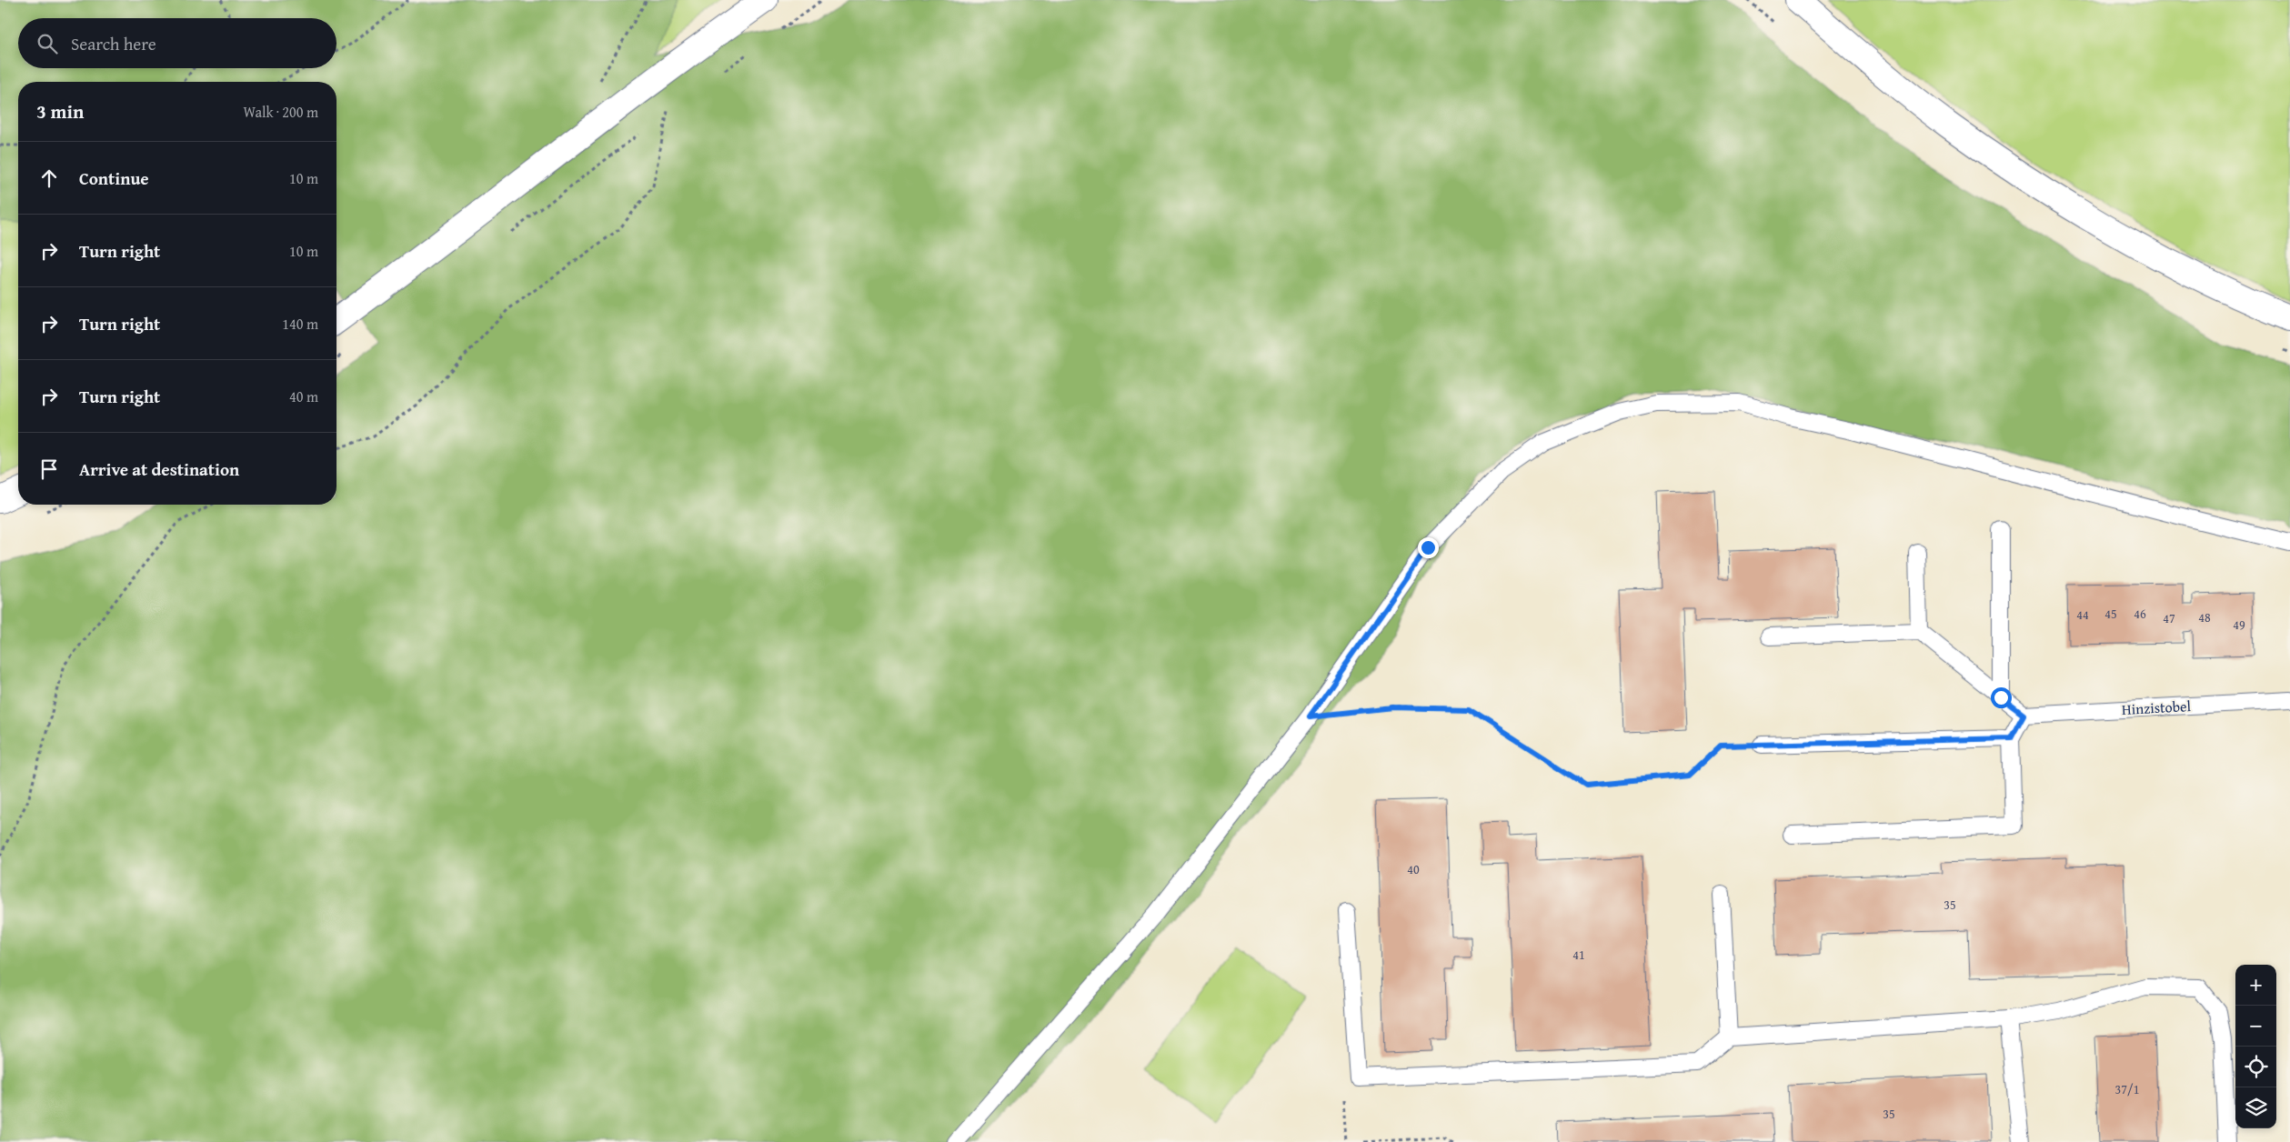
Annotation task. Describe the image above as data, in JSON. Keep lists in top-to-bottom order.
{
  "streets": {
    "lane": ["Hinzistobel"]
  },
  "house_numbers": [
    "45",
    "46",
    "44",
    "48",
    "47",
    "49",
    "40",
    "35",
    "41",
    "37/1",
    "35"
  ],
  "page": {
    "search": "Search here",
    "heading": ["3 min", "Walk · 200 m"],
    "list": [
      ["Continue", "10 m"],
      ["Turn right", "10 m"],
      ["Turn right", "140 m"],
      ["Turn right", "40 m"],
      "Arrive at destination"
    ],
    "map_buttons": ["+", "−"]
  }
}
